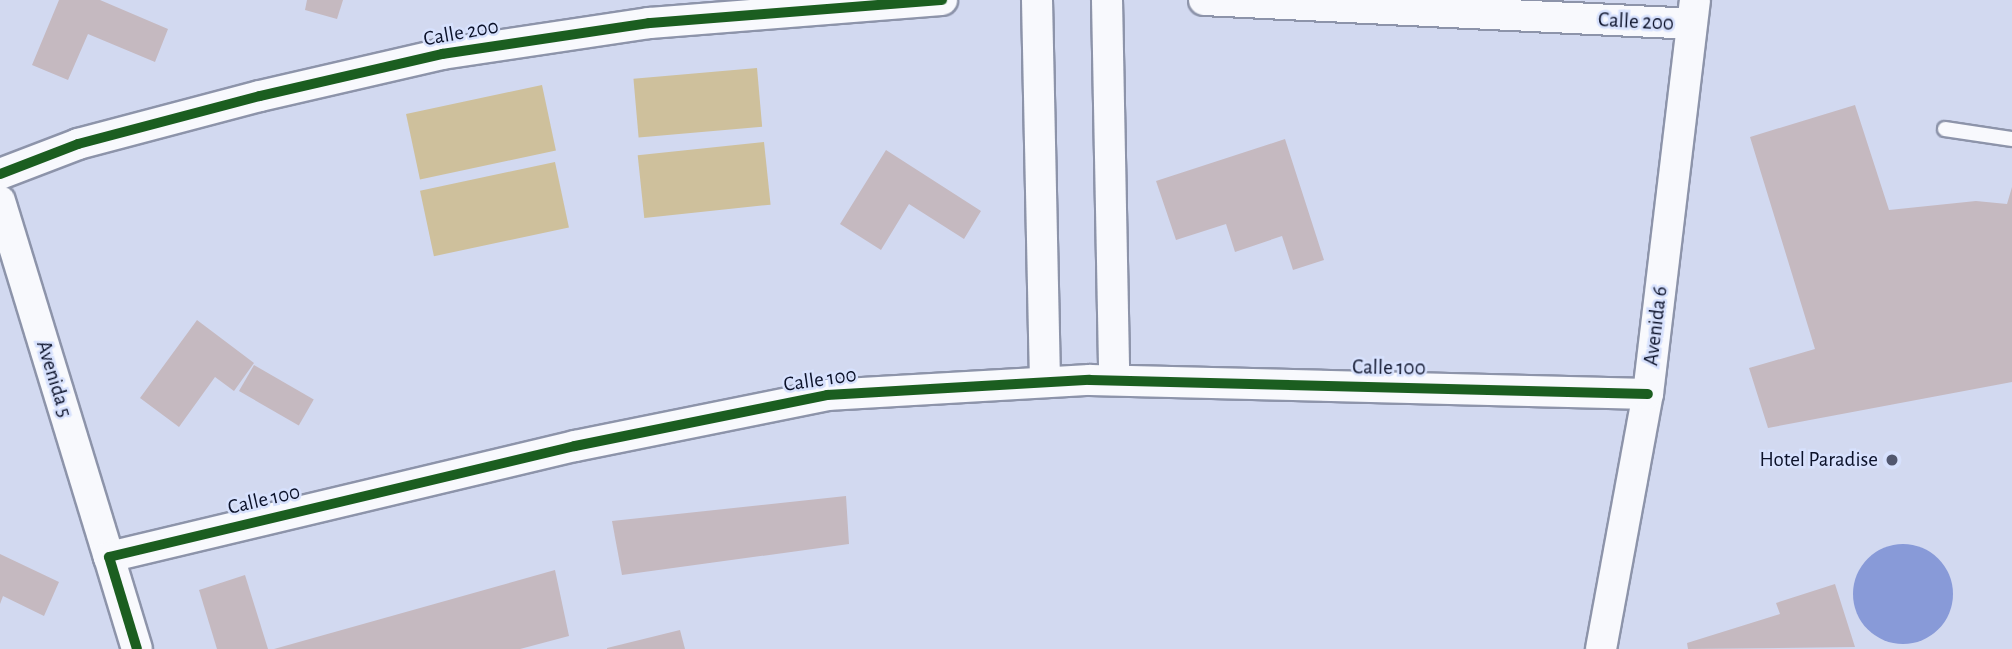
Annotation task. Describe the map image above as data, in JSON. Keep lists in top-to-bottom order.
{
  "streets": {
    "street": [
      "Calle 200",
      "Avenida 6",
      "Calle 100",
      "Avenida 5"
    ]
  },
  "crossings": [
    ["Calle 200", "Avenida 6"],
    ["Avenida 6", "Calle 100"],
    ["Calle 100", "Avenida 5"]
  ],
  "places": ["Hotel Paradise"]
}
